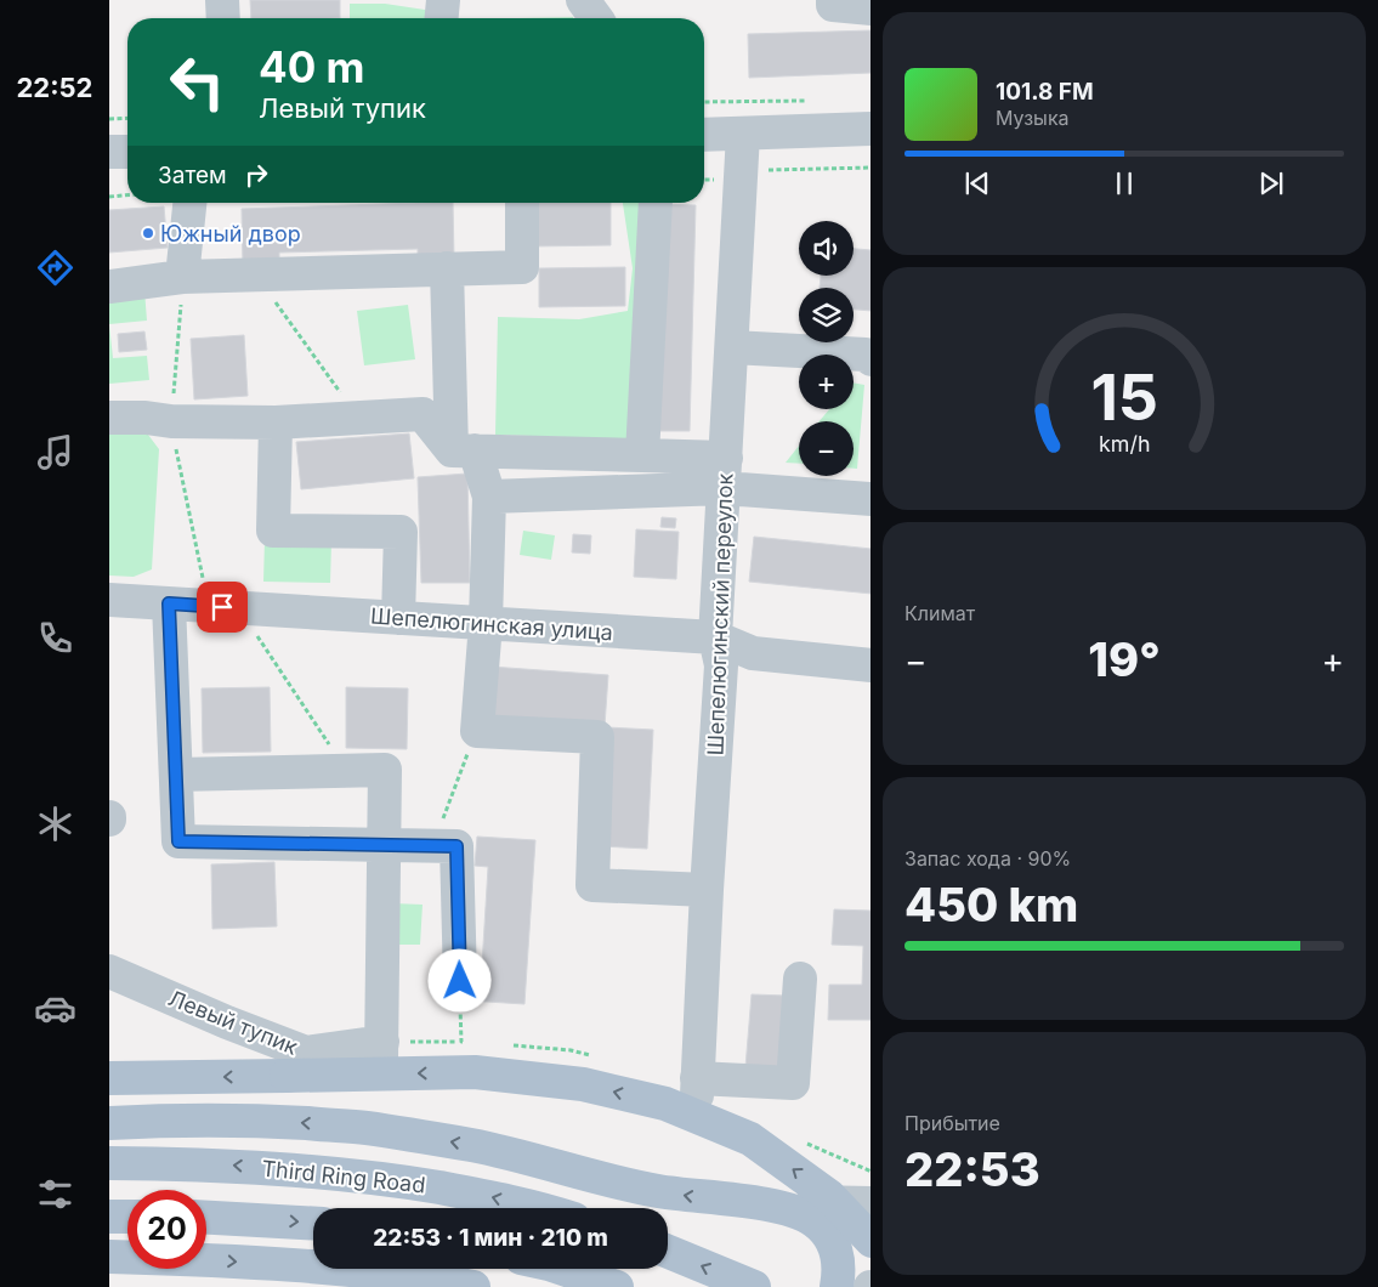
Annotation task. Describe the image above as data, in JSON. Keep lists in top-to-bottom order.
{
  "streets": {
    "main road": ["Third Ring Road"],
    "street": ["Шепелюгинский переулок", "Шепелюгинская улица", "Левый тупик"]
  },
  "crossings": [
    ["Шепелюгинский переулок", "Шепелюгинская улица"]
  ],
  "places": ["Южный двор"],
  "page": {
    "tabs": "22:52",
    "turn": ["40 m", "Левый тупик"],
    "song": ["101.8 FM", "Музыка"],
    "then": "Затем",
    "map_buttons": ["+", "−"],
    "tile": [
      "Климат",
      ["Запас хода · 90%", "450 km"],
      ["Прибытие", "22:53"]
    ],
    "heat": ["−", "19°", "+"],
    "limit": "20",
    "trip": "22:53 · 1 мин · 210 m",
    "gauge": ["15", "km/h"]
  }
}
